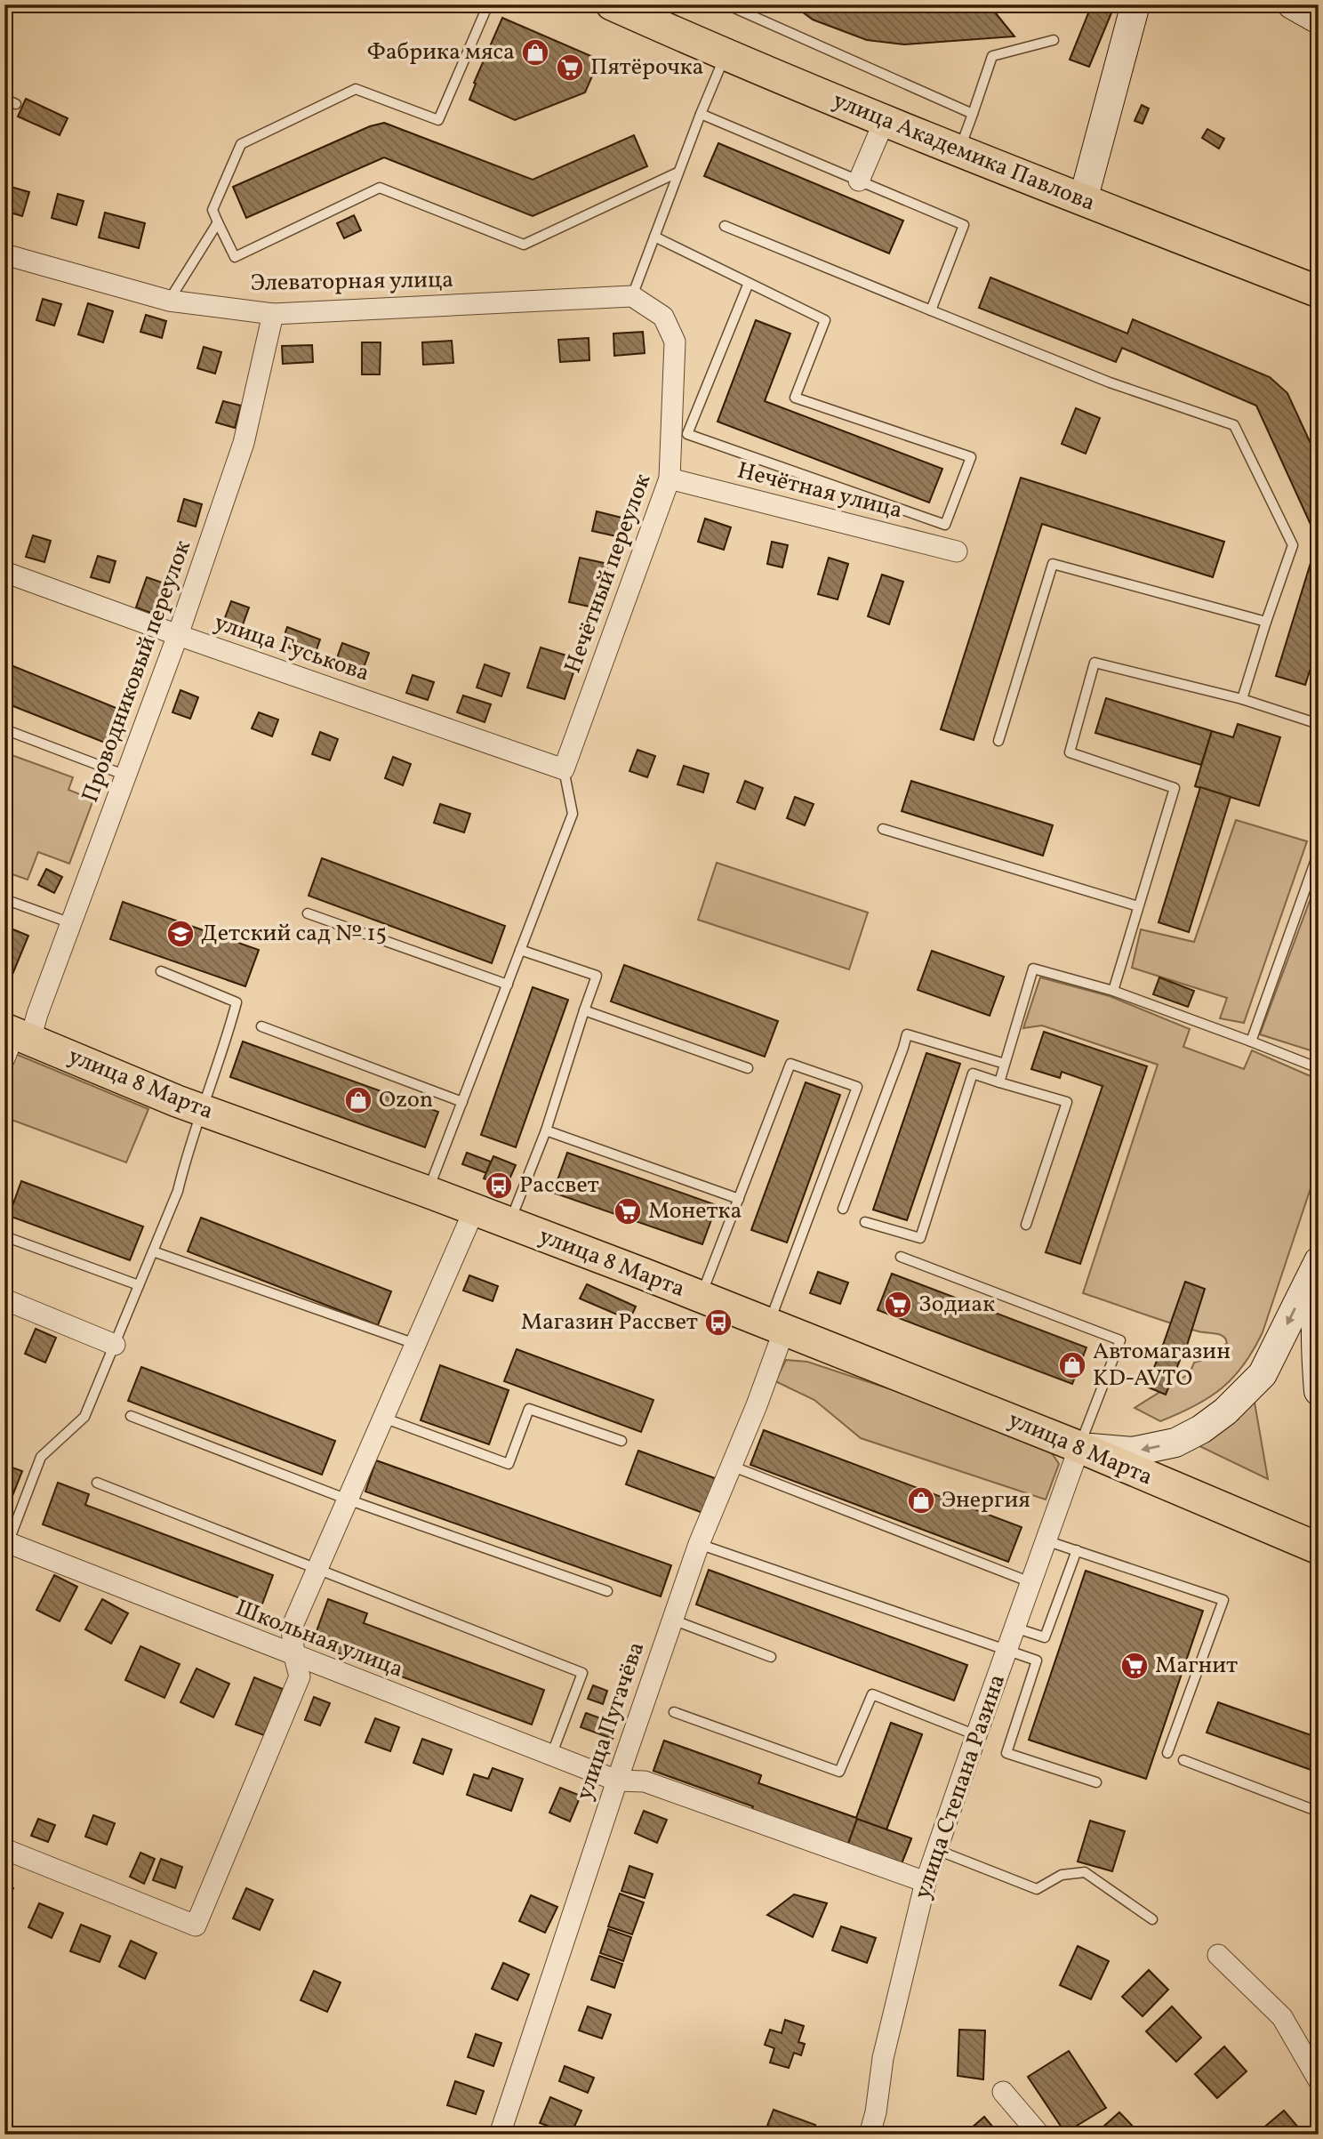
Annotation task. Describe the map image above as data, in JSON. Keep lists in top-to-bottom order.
{
  "streets": {
    "main road": ["улица Академика Павлова", "улица 8 Марта"],
    "street": [
      "Элеваторная улица",
      "Нечётная улица",
      "Нечётный переулок",
      "улица Гуськова",
      "Проводниковый переулок",
      "Школьная улица",
      "улица Пугачёва",
      "улица Степана Разина"
    ]
  },
  "crossings": [
    ["Элеваторная улица", "Нечётный переулок"],
    ["Элеваторная улица", "Проводниковый переулок"],
    ["Нечётная улица", "Нечётный переулок"],
    ["Нечётный переулок", "улица Гуськова"],
    ["улица Гуськова", "Проводниковый переулок"],
    ["Проводниковый переулок", "улица 8 Марта"],
    ["улица 8 Марта", "улица Пугачёва"],
    ["улица 8 Марта", "улица Степана Разина"],
    ["Школьная улица", "улица Пугачёва"],
    ["Школьная улица", "улица Степана Разина"]
  ],
  "places": {
    "shop": [
      "Фабрика мяса",
      "Ozon",
      "Автомагазин KD-AVTO",
      "Энергия"
    ],
    "supermarket": [
      "Пятёрочка",
      "Монетка",
      "Зодиак",
      "Магнит"
    ],
    "school or university": ["Детский сад № 15"],
    "bus stop": ["Рассвет", "Магазин Рассвет"]
  }
}
